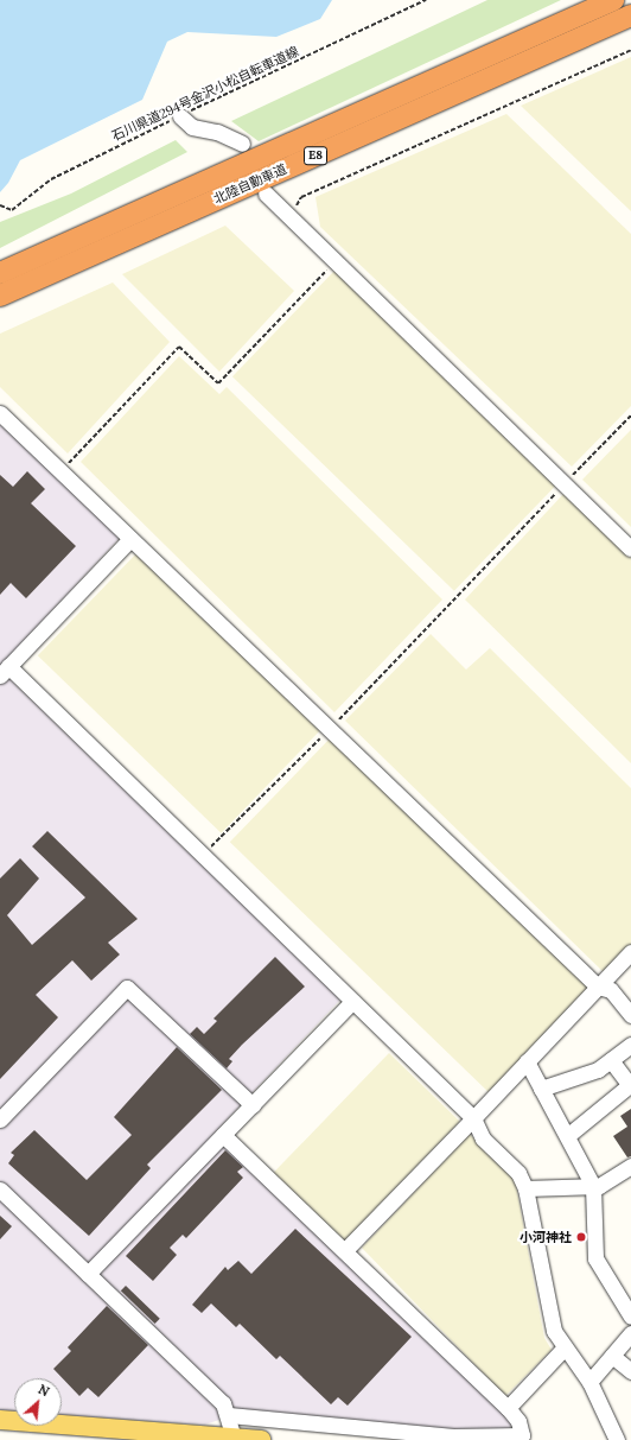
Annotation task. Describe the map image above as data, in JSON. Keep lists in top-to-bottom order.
{
  "streets": {
    "highway": ["E8", "北陸自動車道"],
    "path": ["石川県道294号金沢小松自転車道線"]
  },
  "places": ["小河神社"],
  "north": "top right"
}
